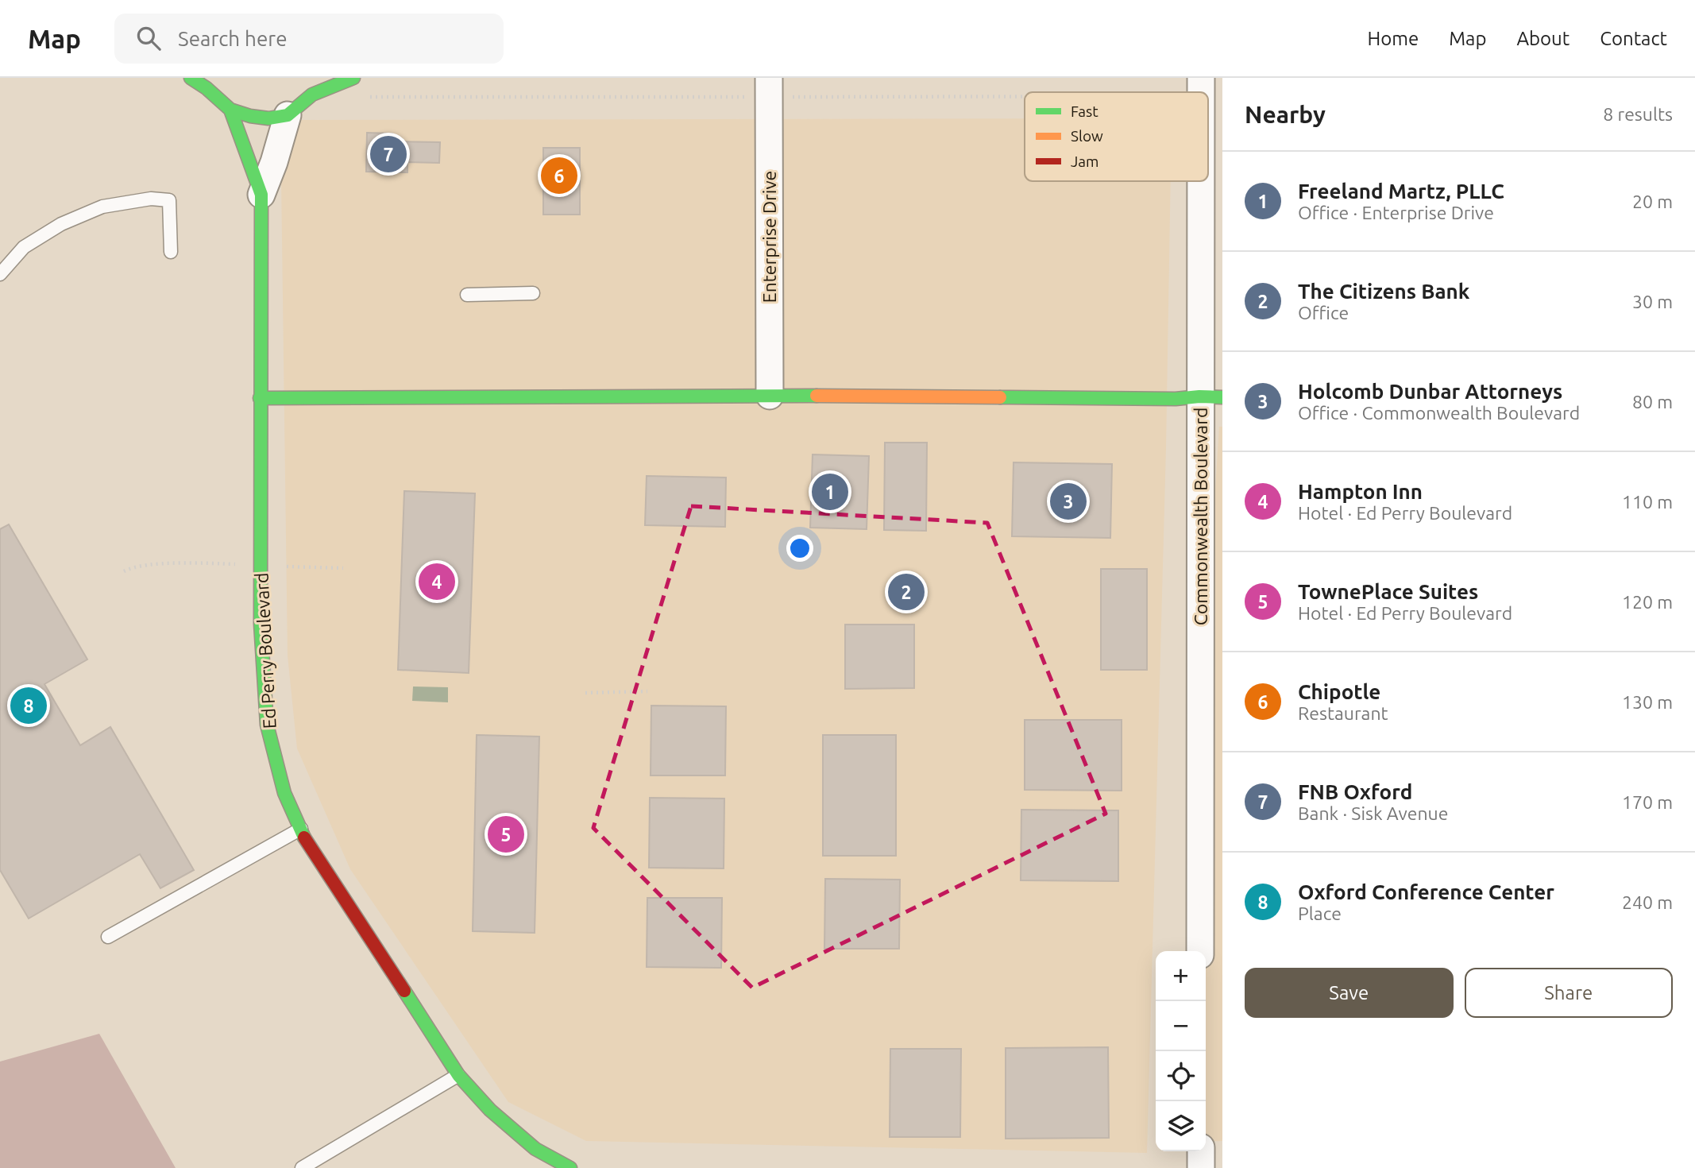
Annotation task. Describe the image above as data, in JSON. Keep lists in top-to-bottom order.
{
  "streets": {
    "street": ["Enterprise Drive", "Commonwealth Boulevard", "Ed Perry Boulevard"]
  },
  "legend": ["Fast", "Slow", "Jam"],
  "page": {
    "header": "Map",
    "search": "Search here",
    "nav": [
      "Home",
      "Map",
      "About",
      "Contact"
    ],
    "heading": ["Nearby", "8 results"],
    "pins": [
      "7",
      "6",
      "1",
      "3",
      "4",
      "2",
      "8",
      "5"
    ],
    "list": [
      {
        "mark": "1",
        "name": "Freeland Martz, PLLC",
        "note": "Office · Enterprise Drive",
        "value": "20 m"
      },
      {
        "mark": "2",
        "name": "The Citizens Bank",
        "note": "Office",
        "value": "30 m"
      },
      {
        "mark": "3",
        "name": "Holcomb Dunbar Attorneys",
        "note": "Office · Commonwealth Boulevard",
        "value": "80 m"
      },
      {
        "mark": "4",
        "name": "Hampton Inn",
        "note": "Hotel · Ed Perry Boulevard",
        "value": "110 m"
      },
      {
        "mark": "5",
        "name": "TownePlace Suites",
        "note": "Hotel · Ed Perry Boulevard",
        "value": "120 m"
      },
      {
        "mark": "6",
        "name": "Chipotle",
        "note": "Restaurant",
        "value": "130 m"
      },
      {
        "mark": "7",
        "name": "FNB Oxford",
        "note": "Bank · Sisk Avenue",
        "value": "170 m"
      },
      {
        "mark": "8",
        "name": "Oxford Conference Center",
        "note": "Place",
        "value": "240 m"
      }
    ],
    "map_buttons": ["+", "−"],
    "buttons": ["Save", "Share"]
  }
}
